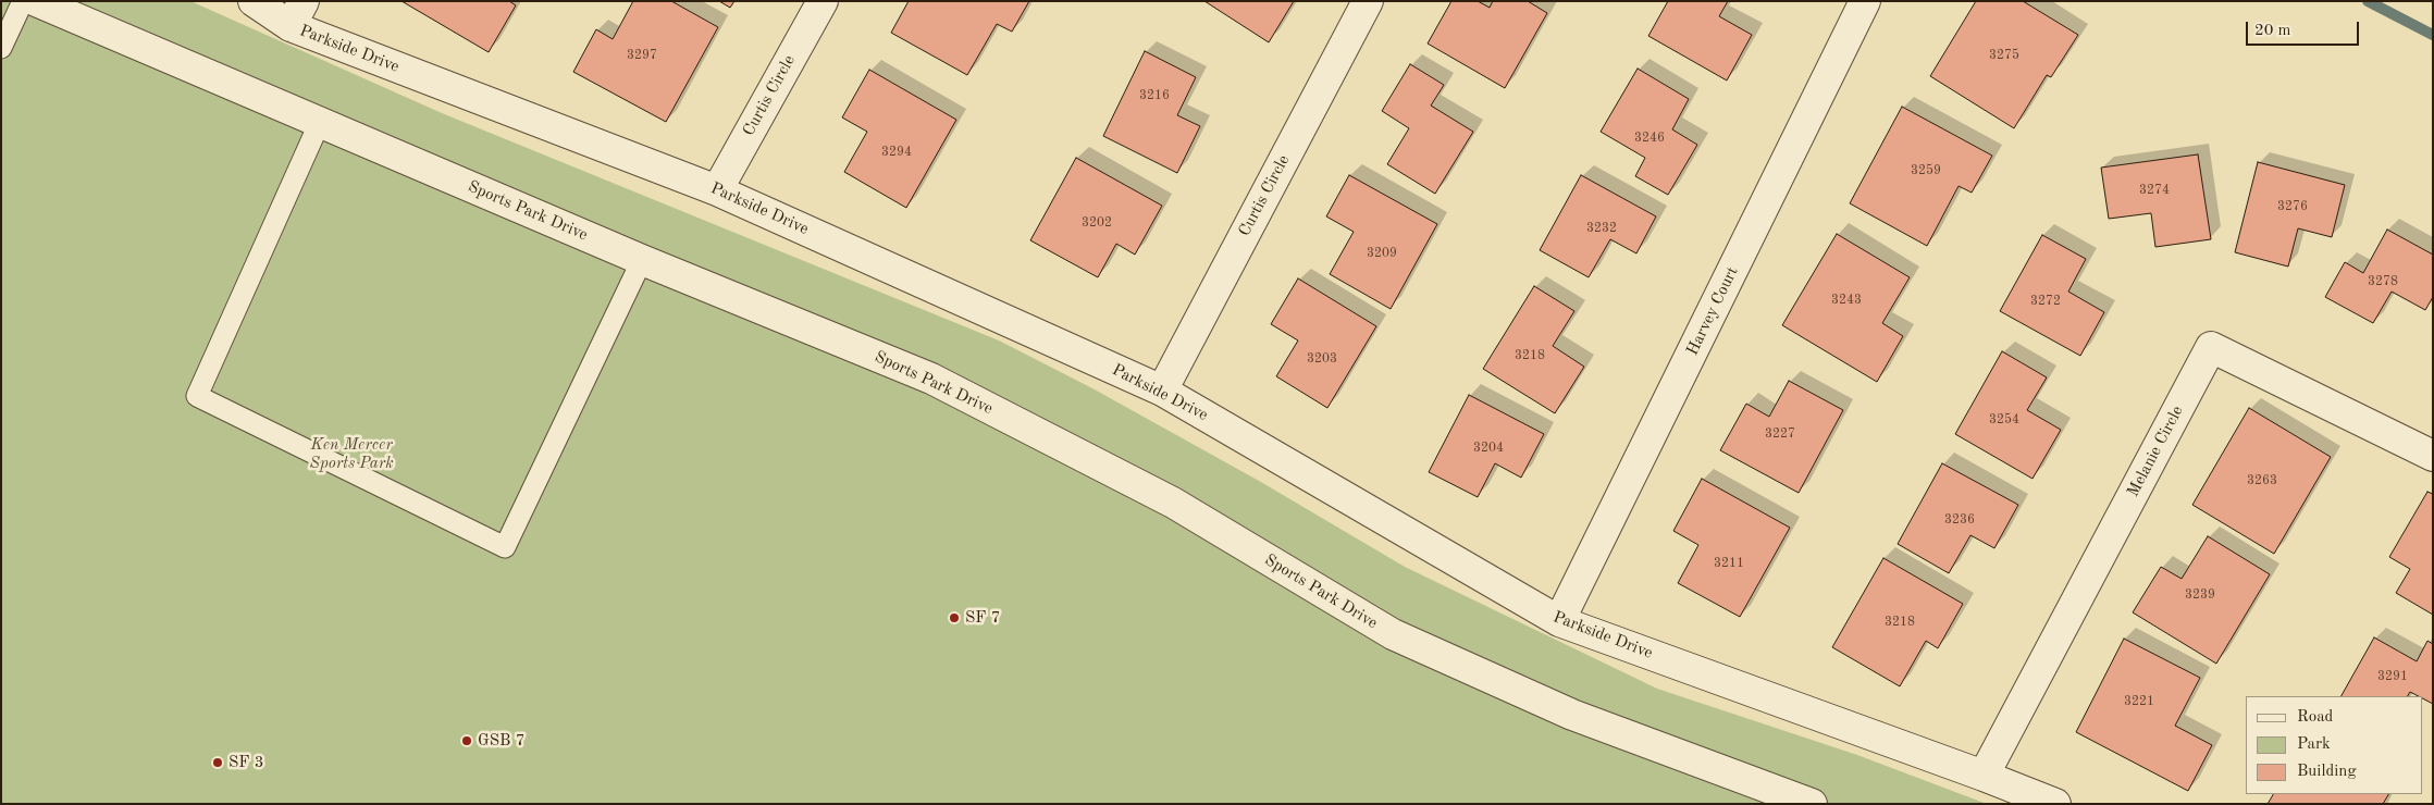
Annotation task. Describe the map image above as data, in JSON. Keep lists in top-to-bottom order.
{
  "streets": {
    "street": [
      "Parkside Drive",
      "Curtis Circle",
      "Sports Park Drive",
      "Harvey Court",
      "Melanie Circle"
    ]
  },
  "crossings": [
    ["Parkside Drive", "Curtis Circle"],
    ["Parkside Drive", "Harvey Court"],
    ["Parkside Drive", "Melanie Circle"]
  ],
  "parks": ["Ken Mercer Sports Park"],
  "places": ["SF 7", "GSB 7", "SF 3"],
  "house_numbers": [
    "3297",
    "3275",
    "3216",
    "3246",
    "3294",
    "3259",
    "3274",
    "3276",
    "3202",
    "3232",
    "3209",
    "3278",
    "3243",
    "3272",
    "3218",
    "3203",
    "3254",
    "3227",
    "3204",
    "3263",
    "3236",
    "3211",
    "3239",
    "3218",
    "3291",
    "3221"
  ],
  "legend": ["Road", "Park", "Building"],
  "scale_bar": "20 m"
}
